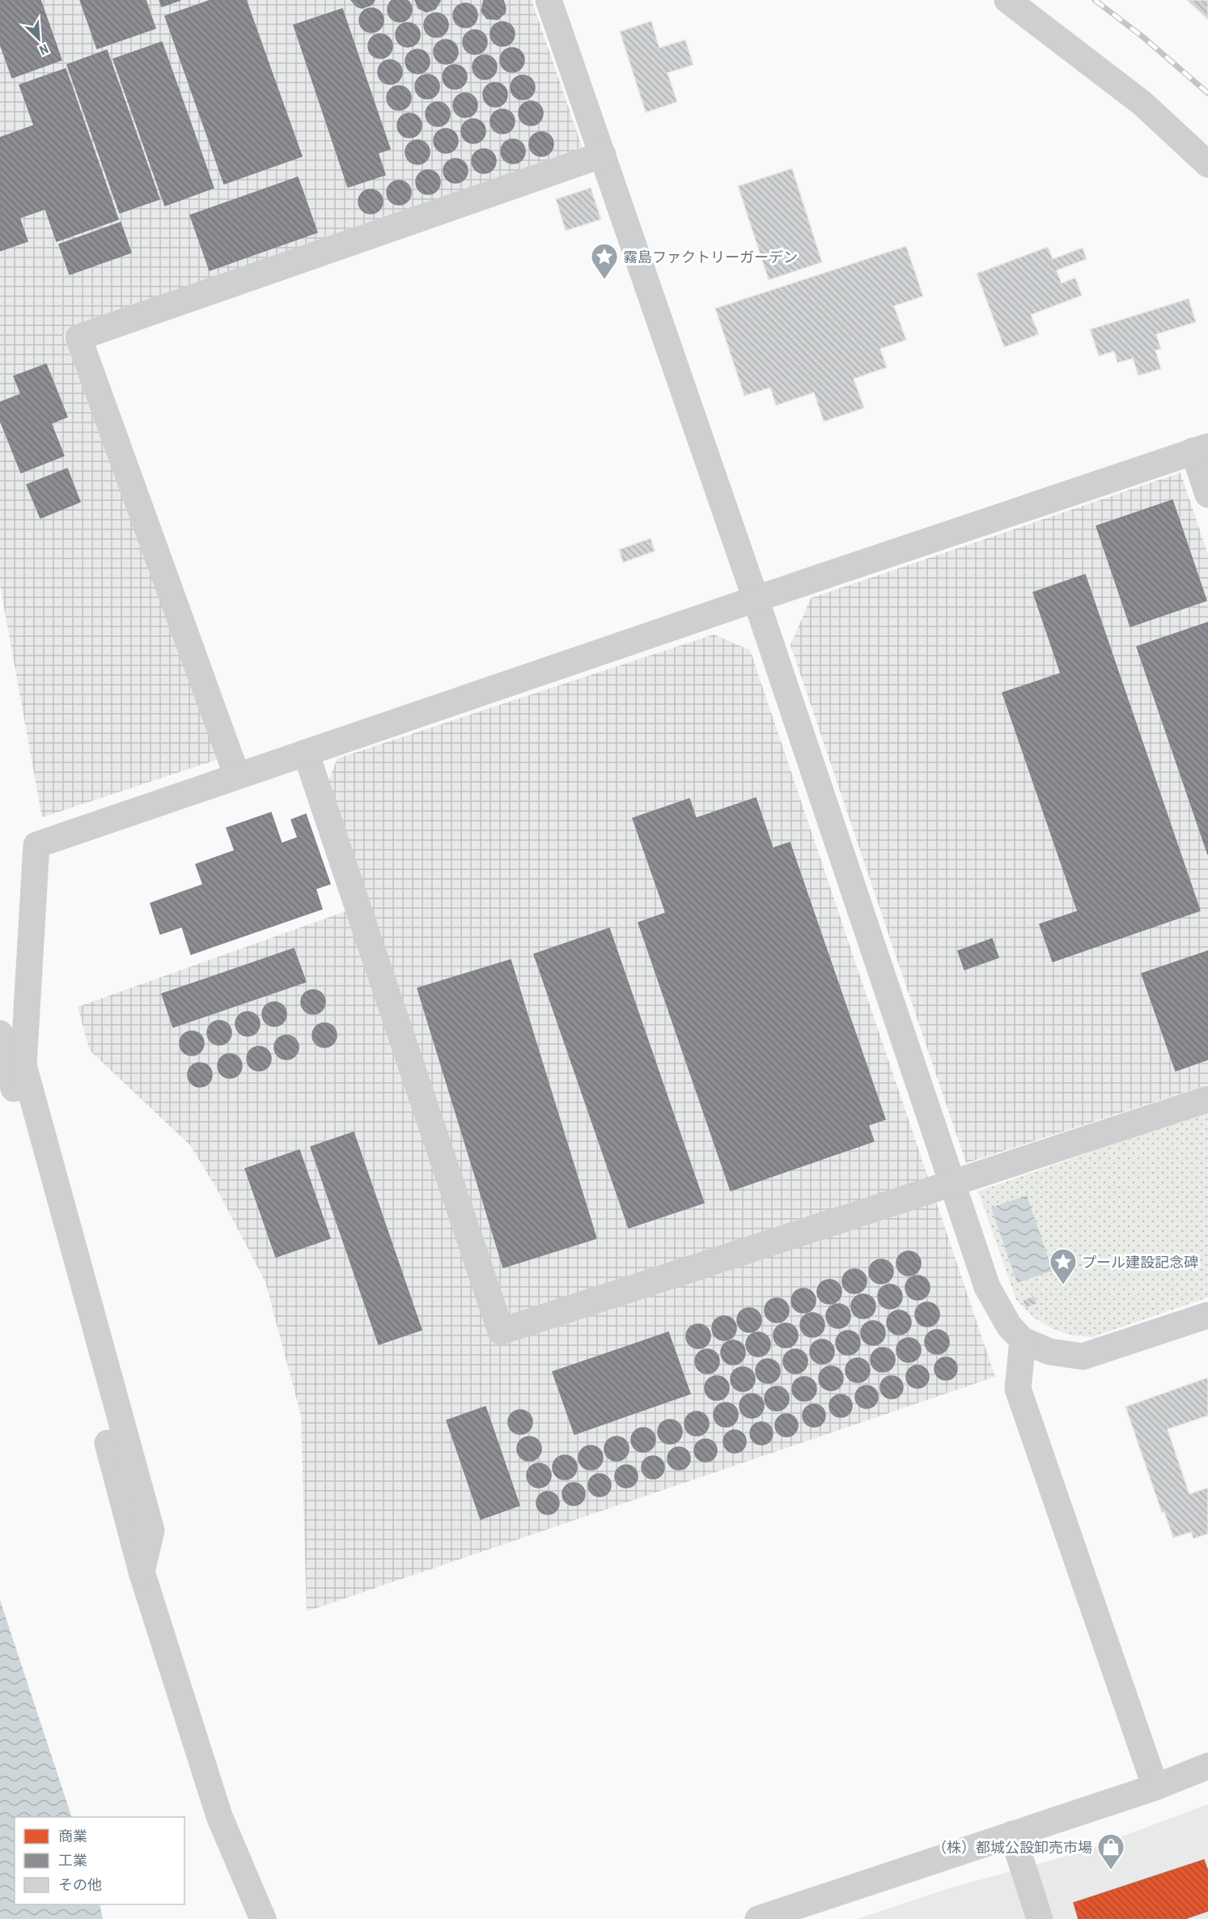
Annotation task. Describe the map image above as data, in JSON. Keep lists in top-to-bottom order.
{
  "places": {
    "place": ["霧島ファクトリーガーデン", "プール建設記念碑"],
    "shop": ["（株）都城公設卸売市場"]
  },
  "legend": ["商業", "工業", "その他"],
  "north": "bottom right"
}
